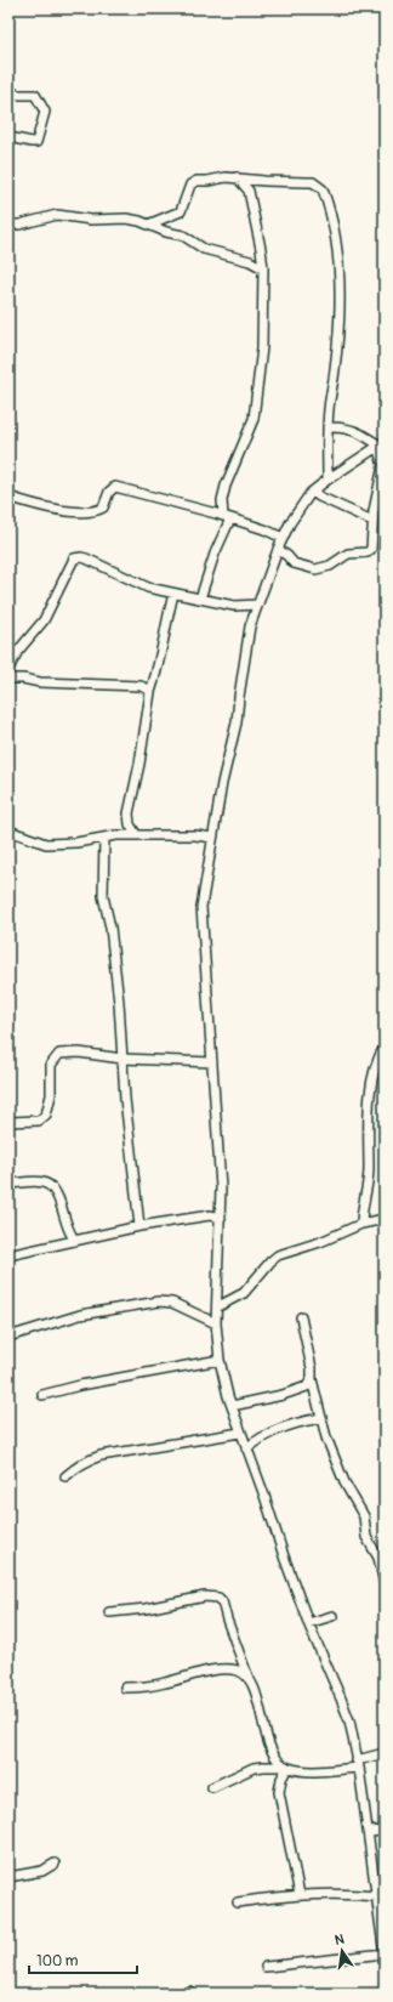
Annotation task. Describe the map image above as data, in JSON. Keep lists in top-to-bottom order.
{
  "scale_bar": "100 m",
  "north": "top"
}
